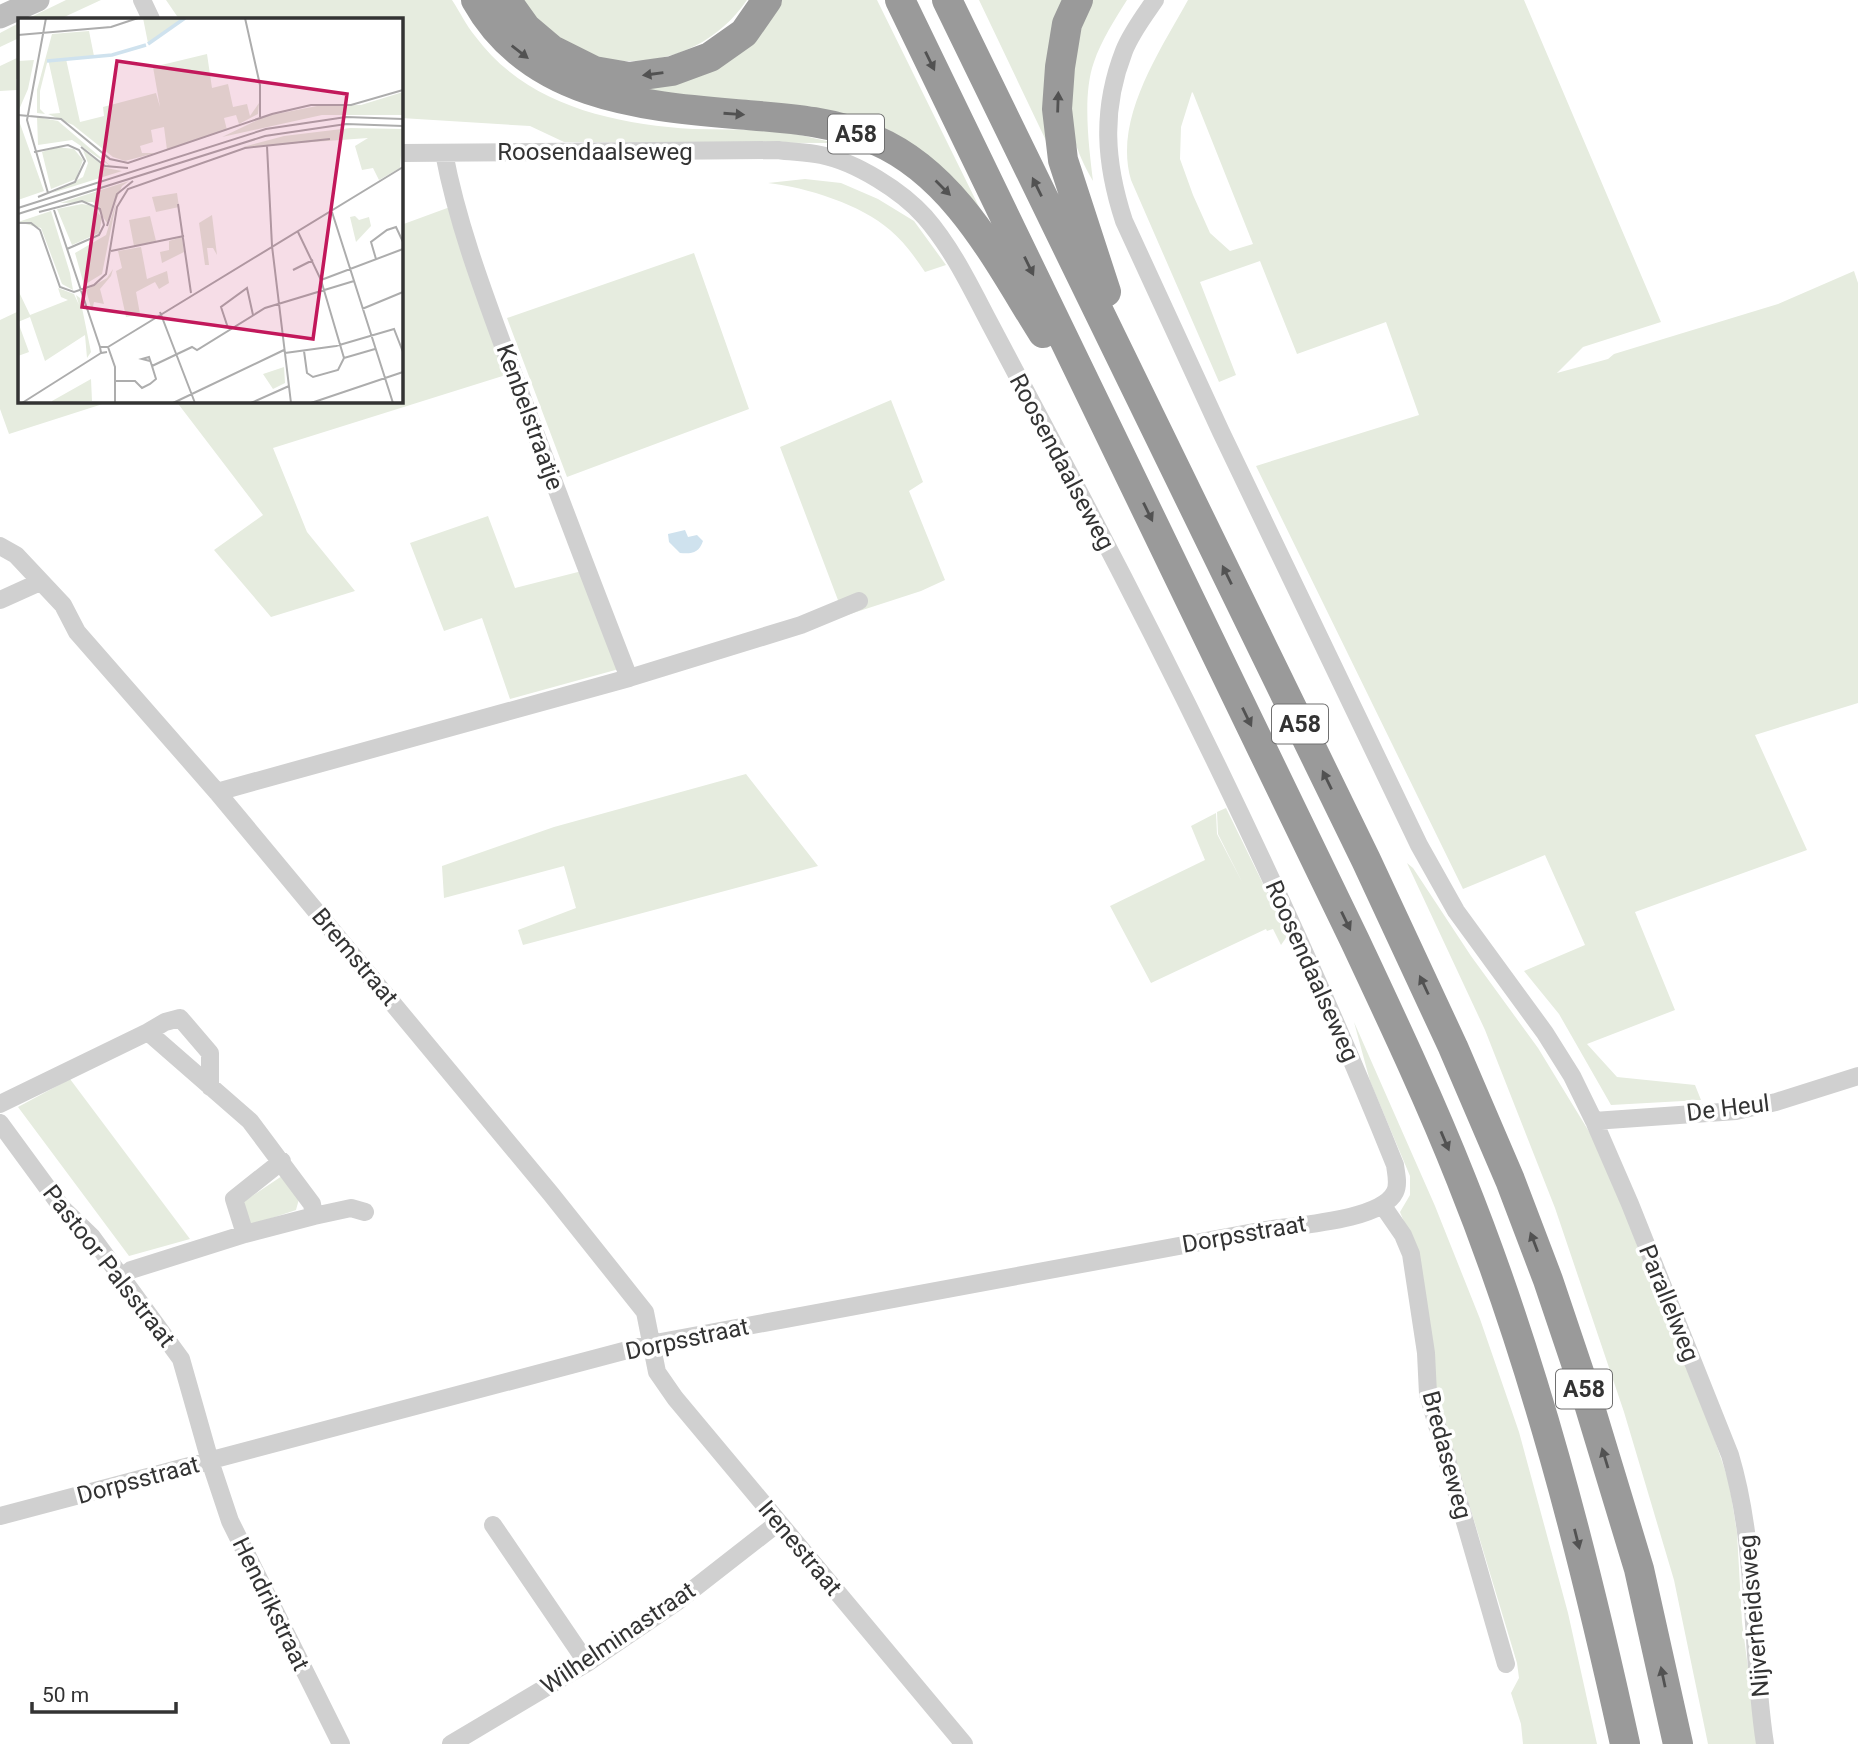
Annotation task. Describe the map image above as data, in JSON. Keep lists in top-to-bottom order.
{
  "streets": {
    "highway": ["A58", "Roosendaalseweg"],
    "street": [
      "Kenbelstraatje",
      "Bremstraat",
      "De Heul",
      "Dorpsstraat",
      "Pastoor Palsstraat",
      "Parallelweg",
      "Bredaseweg",
      "Irenestraat",
      "Hendrikstraat",
      "Nijverheidsweg",
      "Wilhelminastraat"
    ]
  },
  "crossings": [
    ["A58", "Roosendaalseweg"],
    ["Roosendaalseweg", "Kenbelstraatje"],
    ["Roosendaalseweg", "Dorpsstraat"],
    ["Roosendaalseweg", "Bredaseweg"],
    ["Bremstraat", "Dorpsstraat"],
    ["Bremstraat", "Irenestraat"],
    ["De Heul", "Parallelweg"],
    ["Dorpsstraat", "Pastoor Palsstraat"],
    ["Dorpsstraat", "Bredaseweg"],
    ["Dorpsstraat", "Irenestraat"],
    ["Dorpsstraat", "Hendrikstraat"],
    ["Pastoor Palsstraat", "Hendrikstraat"],
    ["Parallelweg", "Nijverheidsweg"],
    ["Irenestraat", "Wilhelminastraat"]
  ],
  "scale_bar": "50 m"
}
